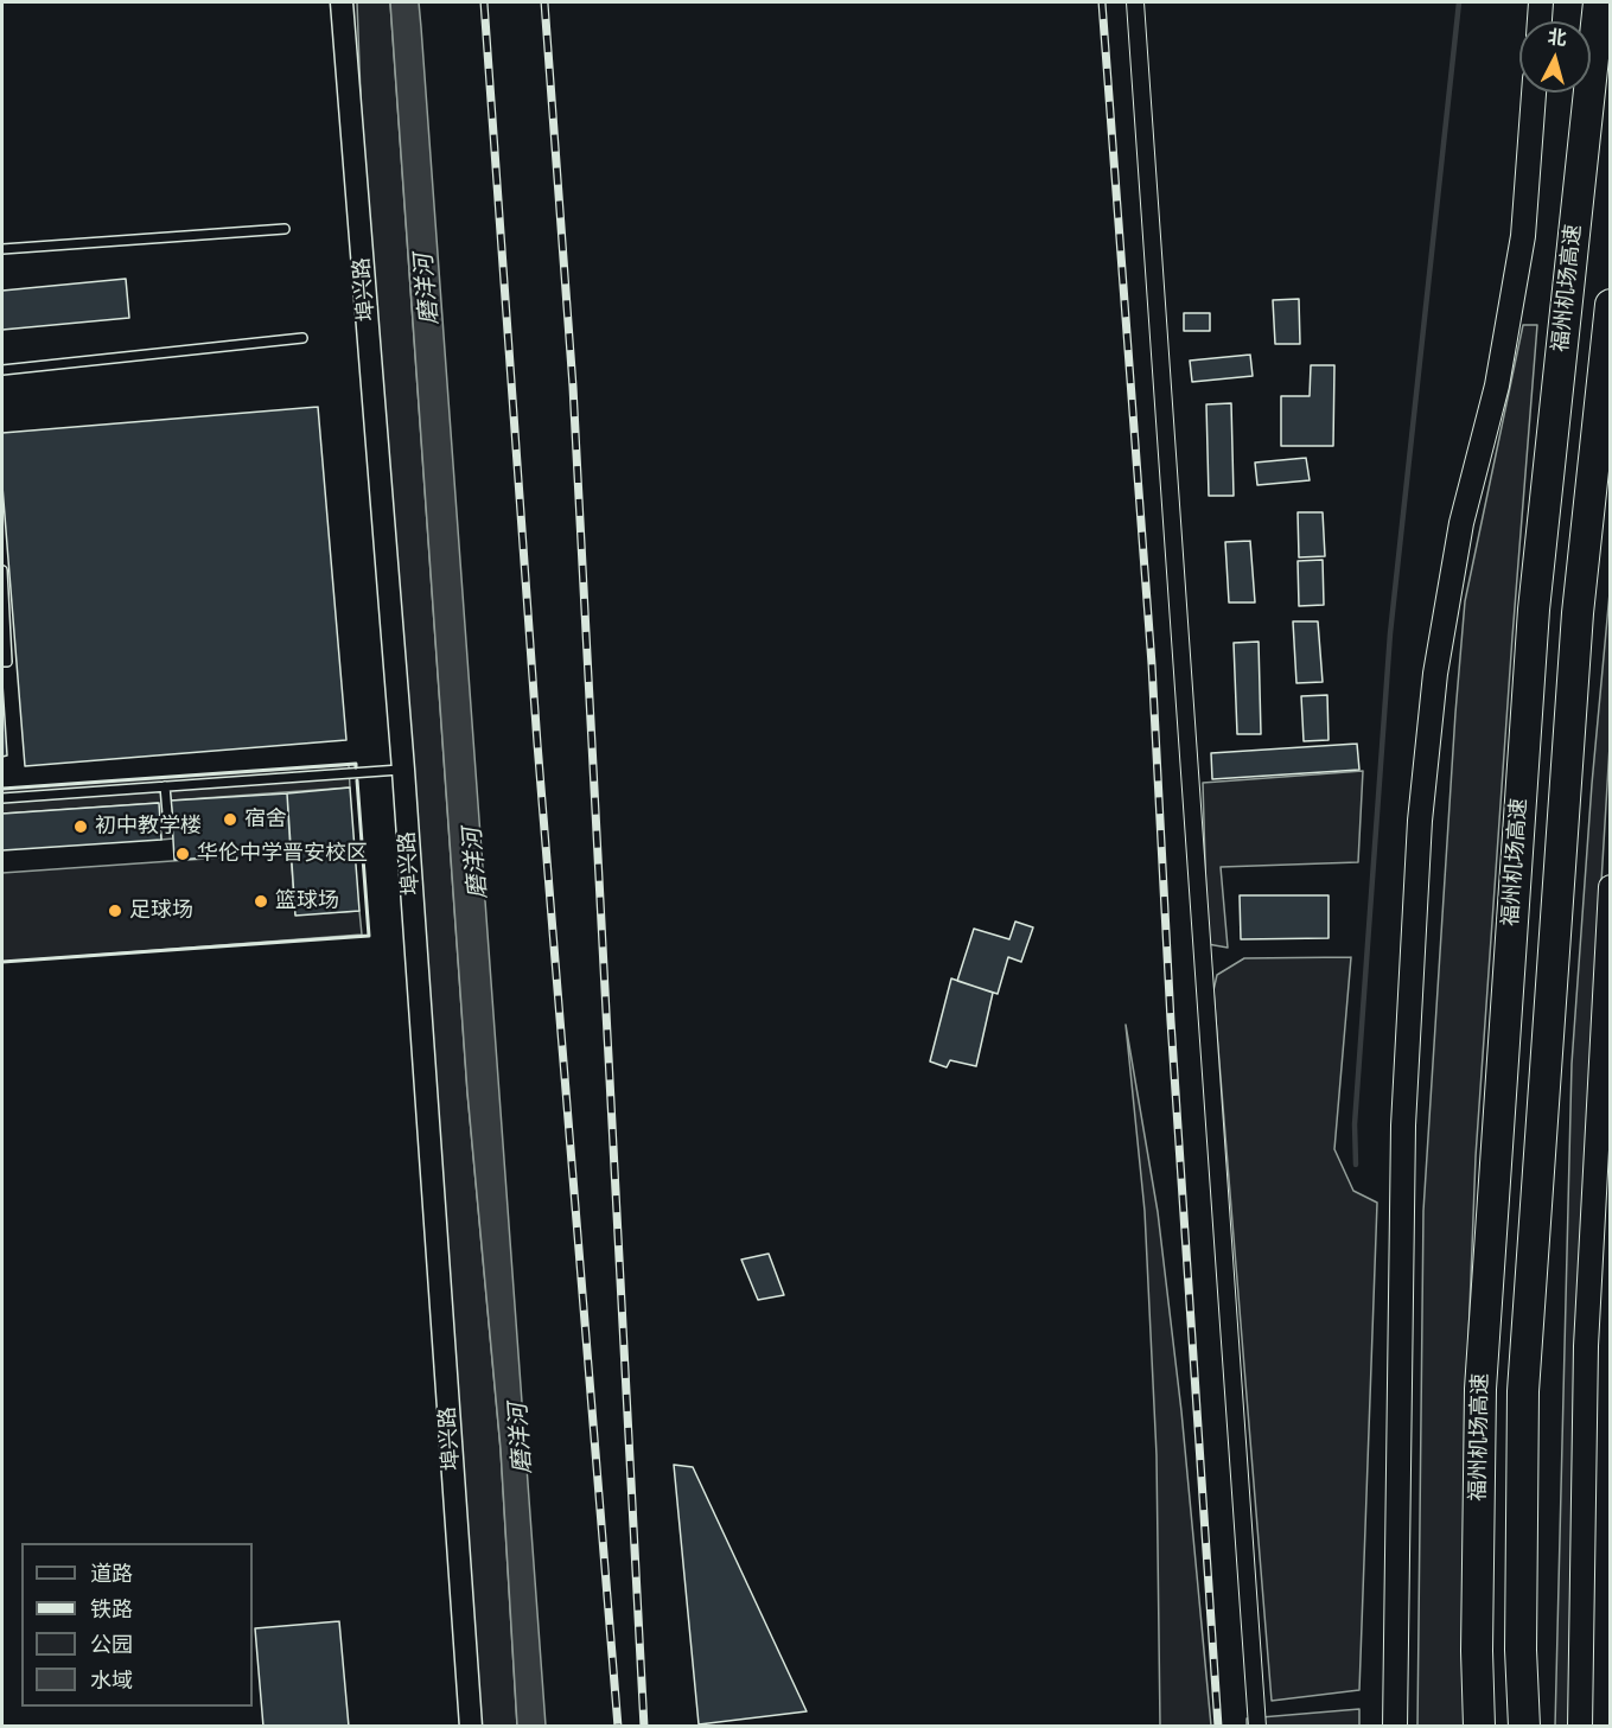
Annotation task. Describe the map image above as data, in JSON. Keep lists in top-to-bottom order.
{
  "streets": {
    "highway": ["福州机场高速"],
    "street": ["埠兴路"]
  },
  "water": ["磨洋河"],
  "places": [
    "宿舍",
    "初中教学楼",
    "华伦中学晋安校区",
    "篮球场",
    "足球场"
  ],
  "legend": [
    "道路",
    "铁路",
    "公园",
    "水域"
  ],
  "north": "top"
}
